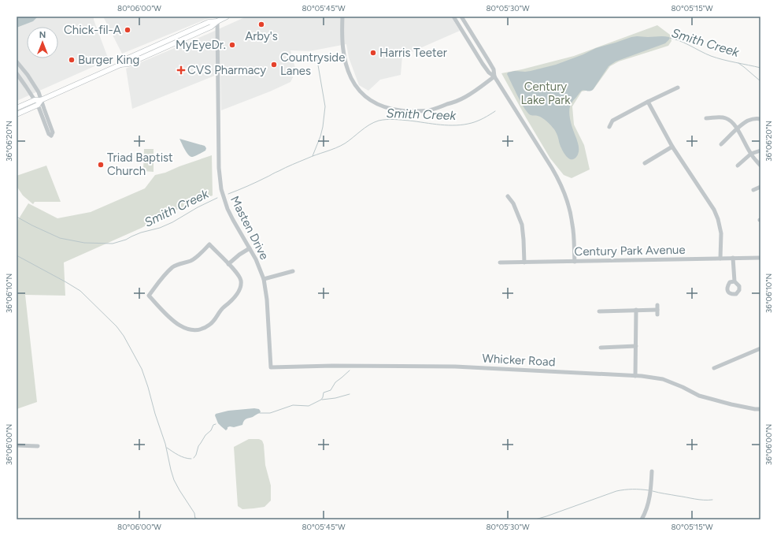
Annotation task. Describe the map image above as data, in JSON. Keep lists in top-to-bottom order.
{
  "streets": {
    "street": ["Masten Drive", "Century Park Avenue", "Whicker Road"]
  },
  "crossings": [
    ["Masten Drive", "Whicker Road"]
  ],
  "water": ["Smith Creek"],
  "parks": ["Century Lake Park"],
  "places": {
    "other": [
      "Arby's",
      "Chick-fil-A",
      "MyEyeDr.",
      "Harris Teeter",
      "Burger King",
      "Countryside Lanes",
      "Triad Baptist Church"
    ],
    "health": ["CVS Pharmacy"]
  },
  "north": "top",
  "coordinates": [
    "80°06'00\"W",
    "80°05'45\"W",
    "80°05'30\"W",
    "80°05'15\"W",
    "36°06'20\"N",
    "36°06'10\"N",
    "36°06'00\"N"
  ]
}
